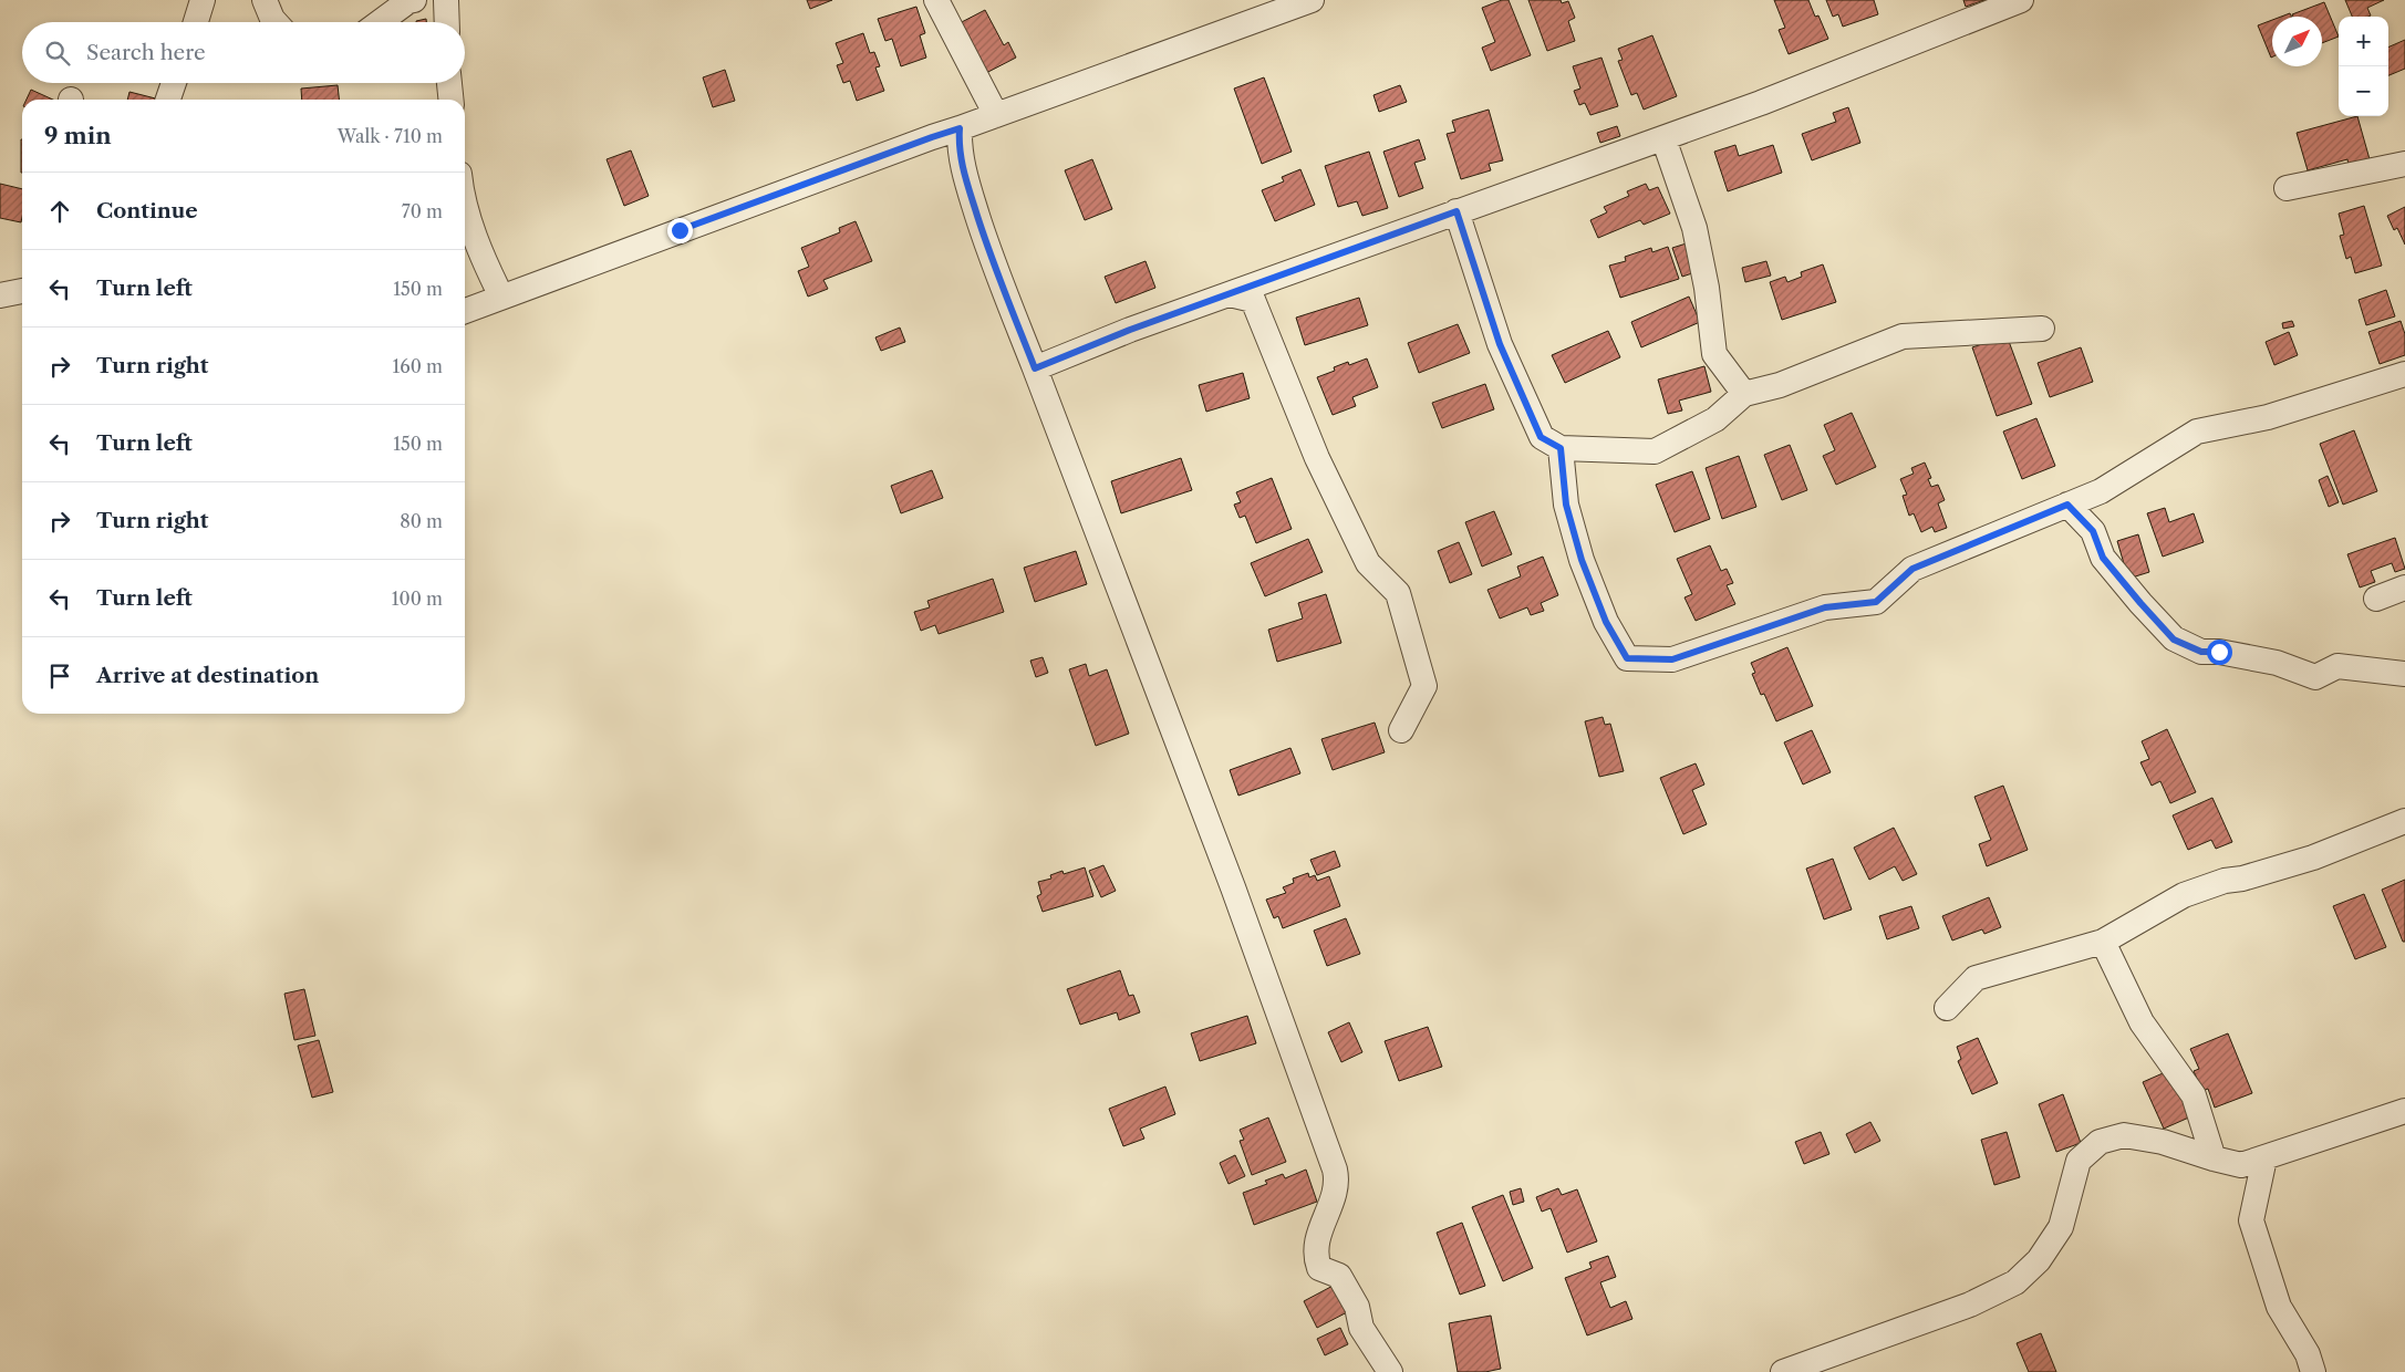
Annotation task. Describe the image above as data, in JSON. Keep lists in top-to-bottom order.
{
  "north": "top right",
  "page": {
    "map_buttons": ["+", "−"],
    "search": "Search here",
    "heading": ["9 min", "Walk · 710 m"],
    "list": [
      ["Continue", "70 m"],
      ["Turn left", "150 m"],
      ["Turn right", "160 m"],
      ["Turn left", "150 m"],
      ["Turn right", "80 m"],
      ["Turn left", "100 m"],
      "Arrive at destination"
    ]
  }
}
